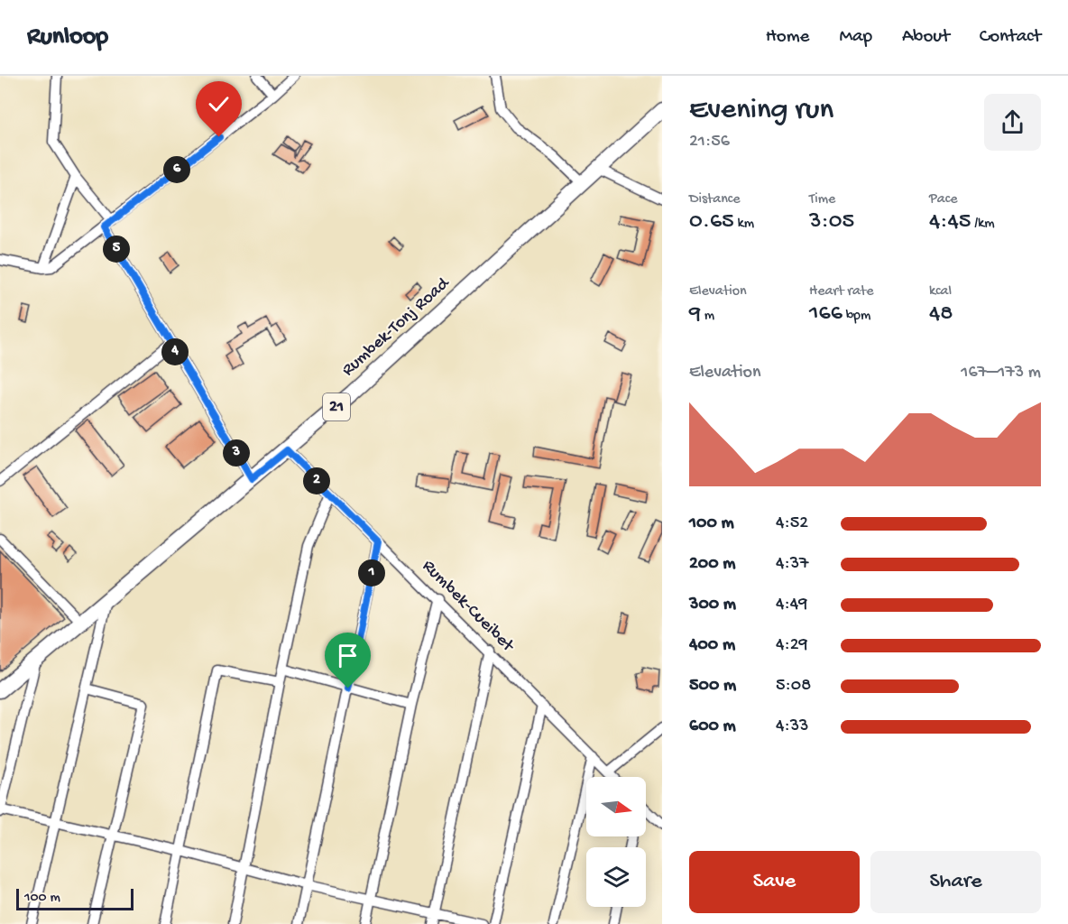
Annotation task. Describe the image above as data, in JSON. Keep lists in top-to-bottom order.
{
  "streets": {
    "main road": ["Rumbek-Tonj Road", "21"],
    "street": ["Rumbek-Cueibet"]
  },
  "crossings": [
    ["Rumbek-Tonj Road", "Rumbek-Cueibet"]
  ],
  "scale_bar": "100 m",
  "north": "right",
  "page": {
    "header": "Runloop",
    "nav": [
      "Home",
      "Map",
      "About",
      "Contact"
    ],
    "heading": ["Evening run", "21:56"],
    "pins": [
      "6",
      "5",
      "4",
      "3",
      "2",
      "1"
    ],
    "stats": [
      ["Distance", "0.65 km"],
      ["Time", "3:05"],
      ["Pace", "4:45 /km"],
      ["Elevation", "9 m"],
      ["Heart rate", "166 bpm"],
      ["kcal", "48"]
    ],
    "chart": ["Elevation", "167–173 m"],
    "list": [
      {
        "name": "100 m",
        "note": "4:52"
      },
      {
        "name": "200 m",
        "note": "4:37"
      },
      {
        "name": "300 m",
        "note": "4:49"
      },
      {
        "name": "400 m",
        "note": "4:29"
      },
      {
        "name": "500 m",
        "note": "5:08"
      },
      {
        "name": "600 m",
        "note": "4:33"
      }
    ],
    "buttons": ["Save", "Share"],
    "scale": "100 m"
  }
}
